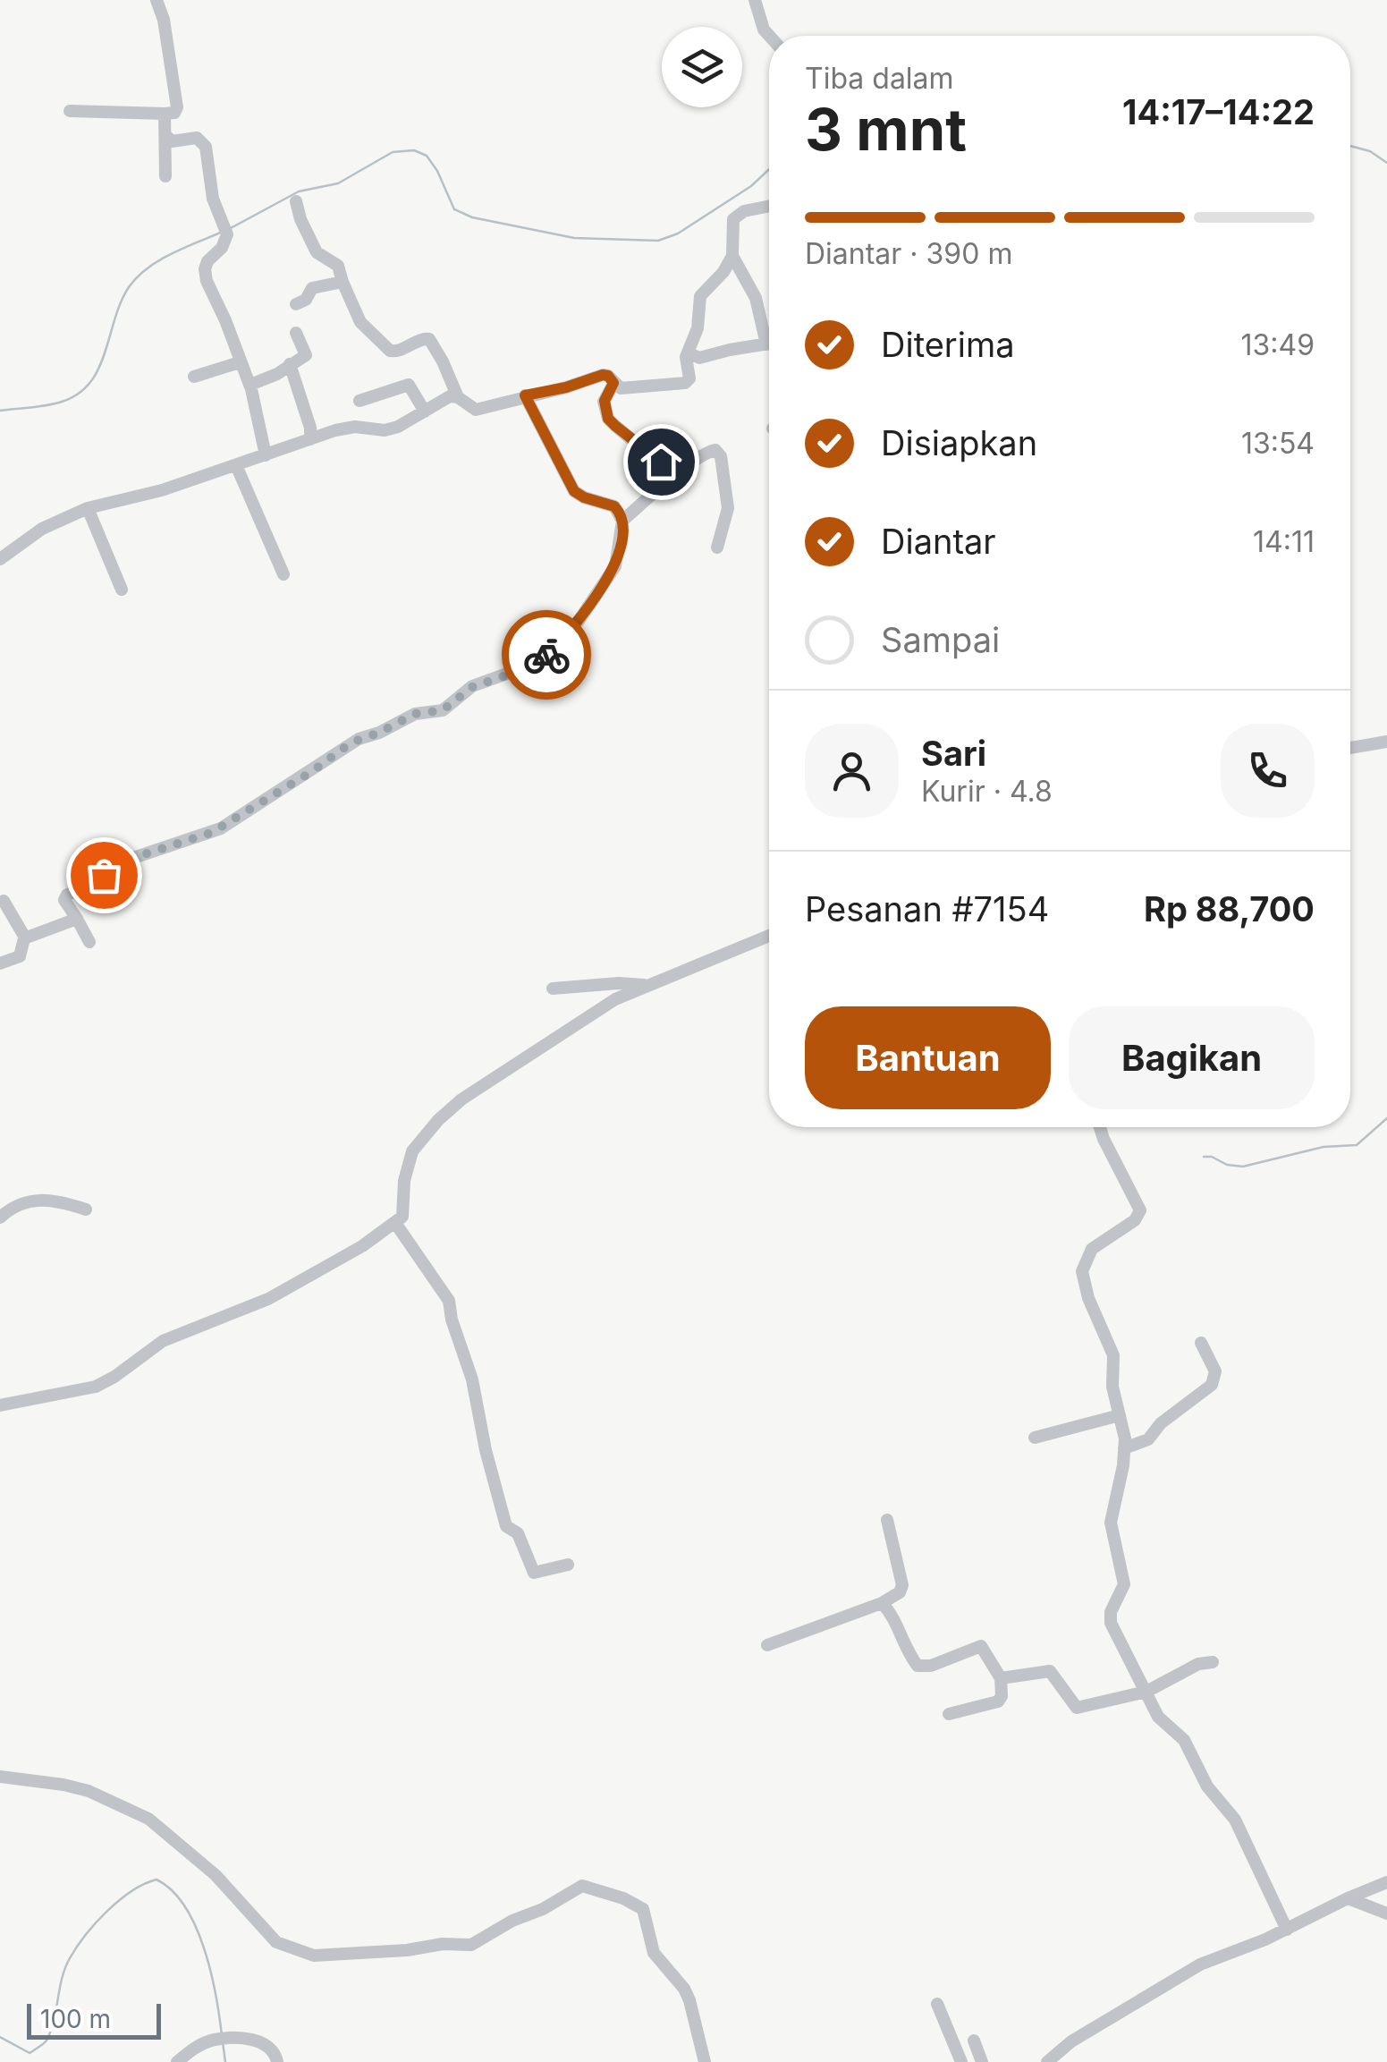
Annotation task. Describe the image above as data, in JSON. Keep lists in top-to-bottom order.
{
  "scale_bar": "100 m",
  "page": {
    "heading": ["3 mnt", "Tiba dalam", "14:17–14:22"],
    "panel": [
      "Sari",
      "Kurir · 4.8",
      "Pesanan #7154",
      "Rp 88,700"
    ],
    "bar": "Diantar · 390 m",
    "list": [
      ["Diterima", "13:49"],
      ["Disiapkan", "13:54"],
      ["Diantar", "14:11"],
      "Sampai"
    ],
    "buttons": ["Bantuan", "Bagikan"],
    "scale": "100 m"
  }
}
